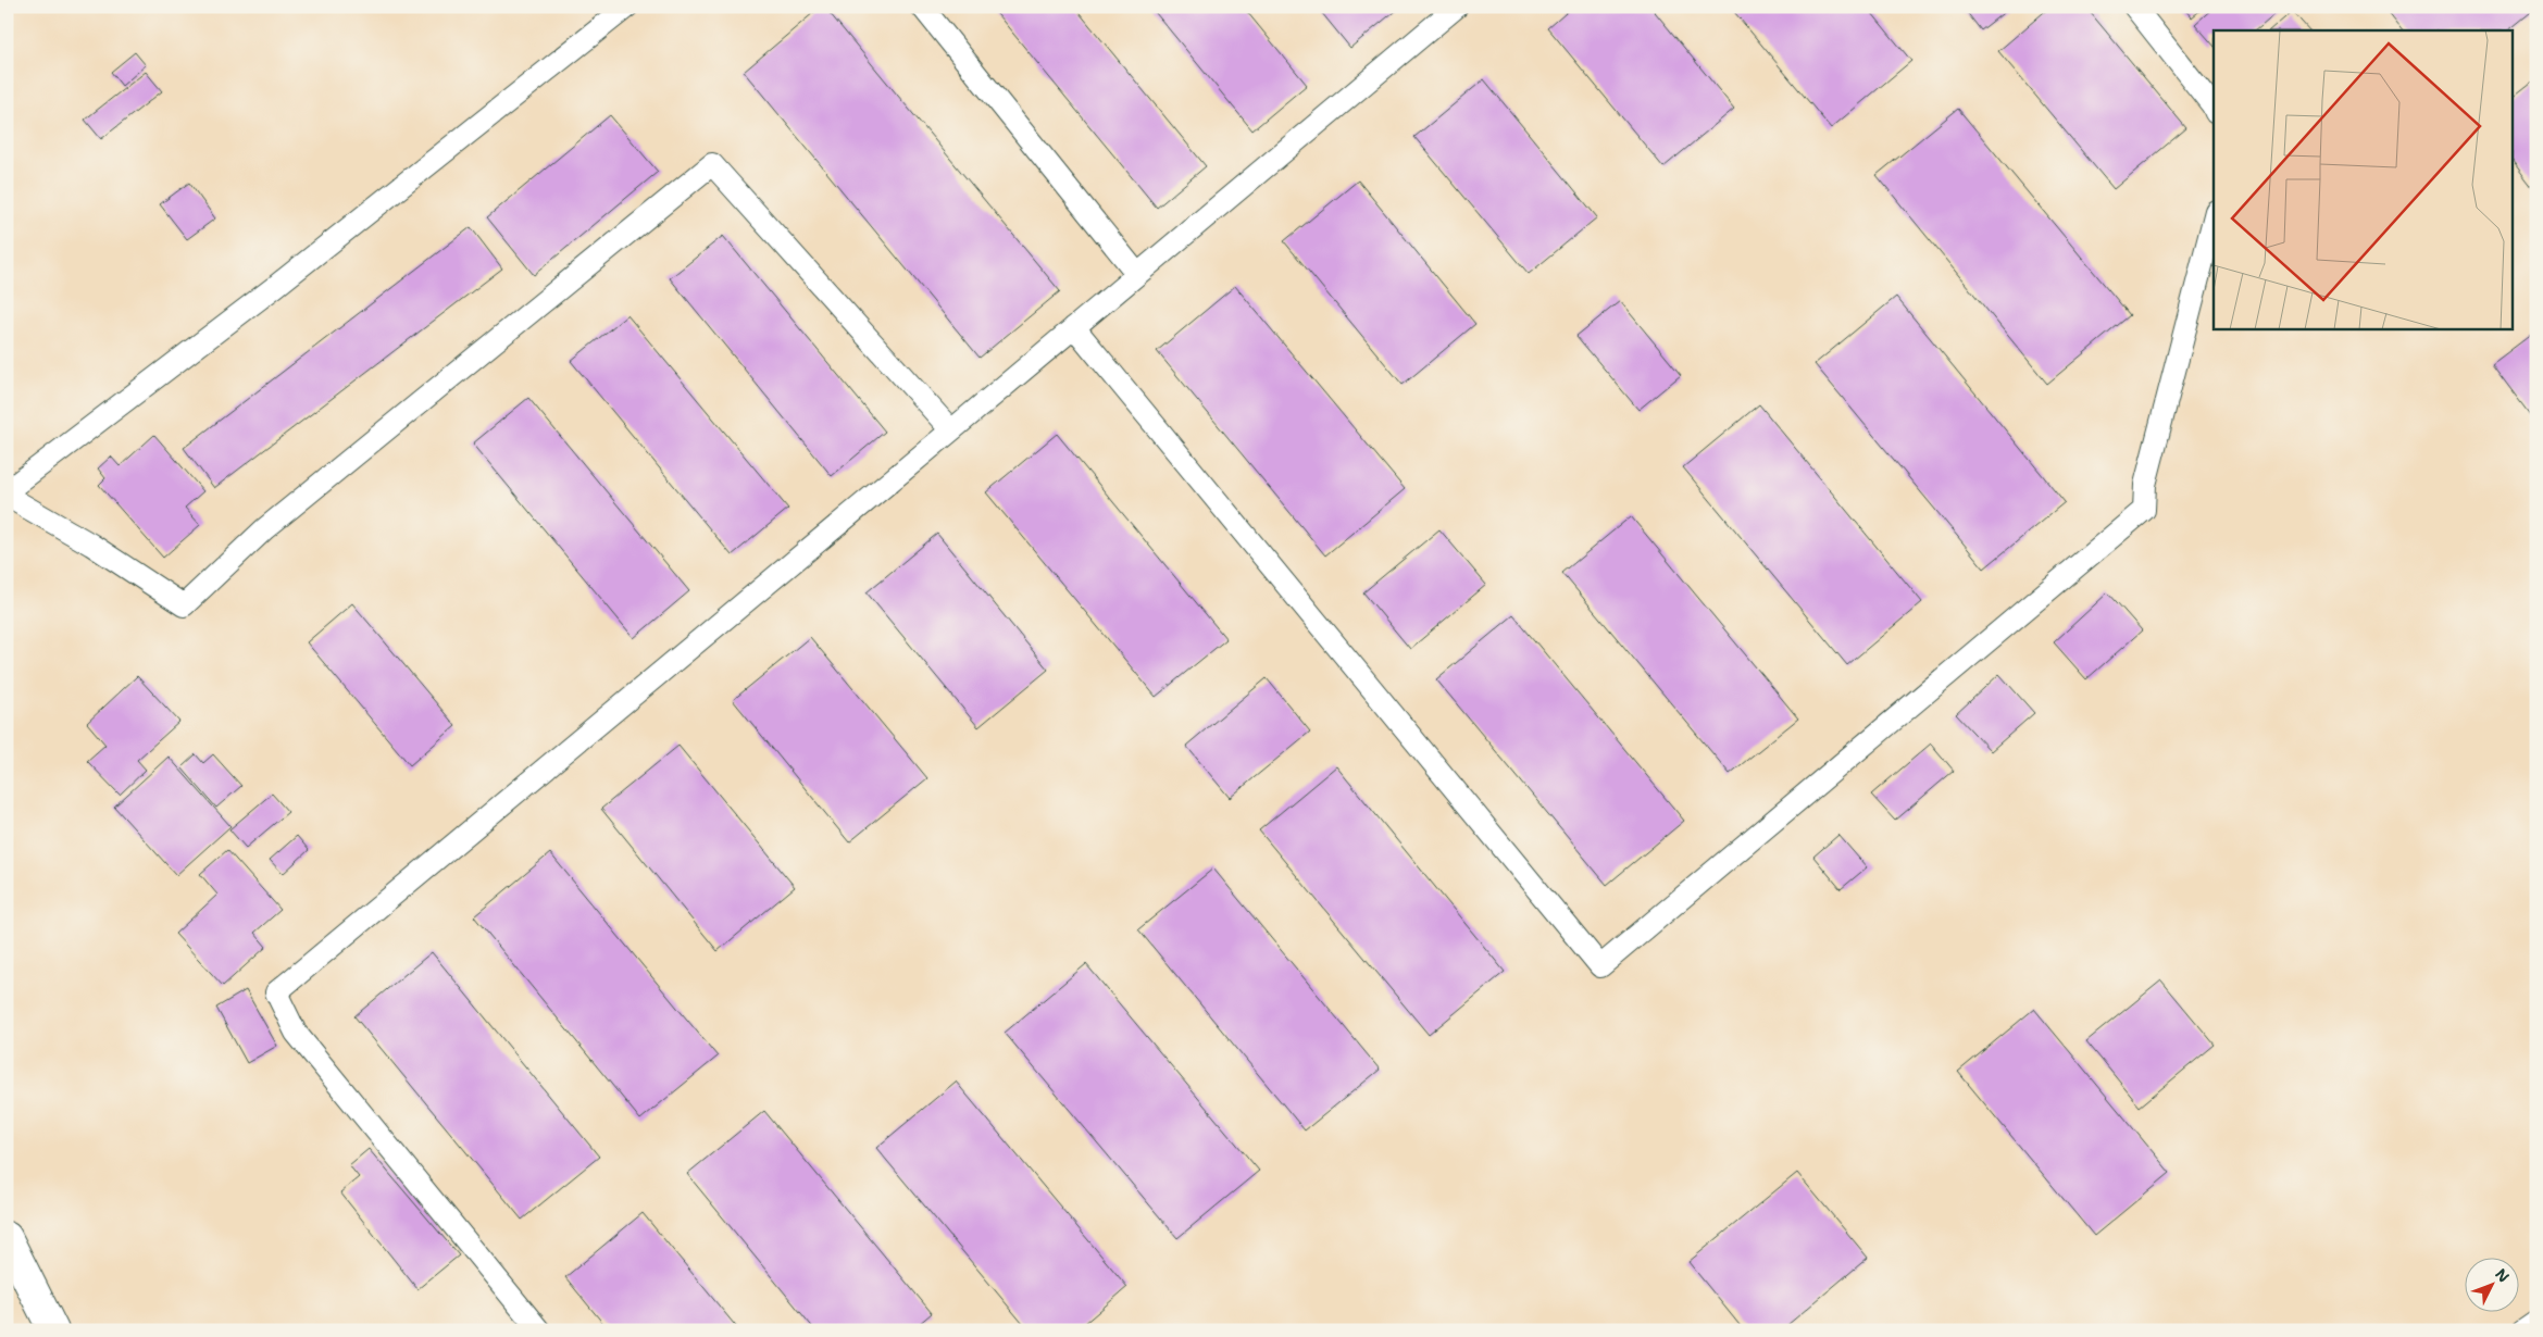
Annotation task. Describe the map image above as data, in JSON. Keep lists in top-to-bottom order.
{
  "north": "top right"
}
